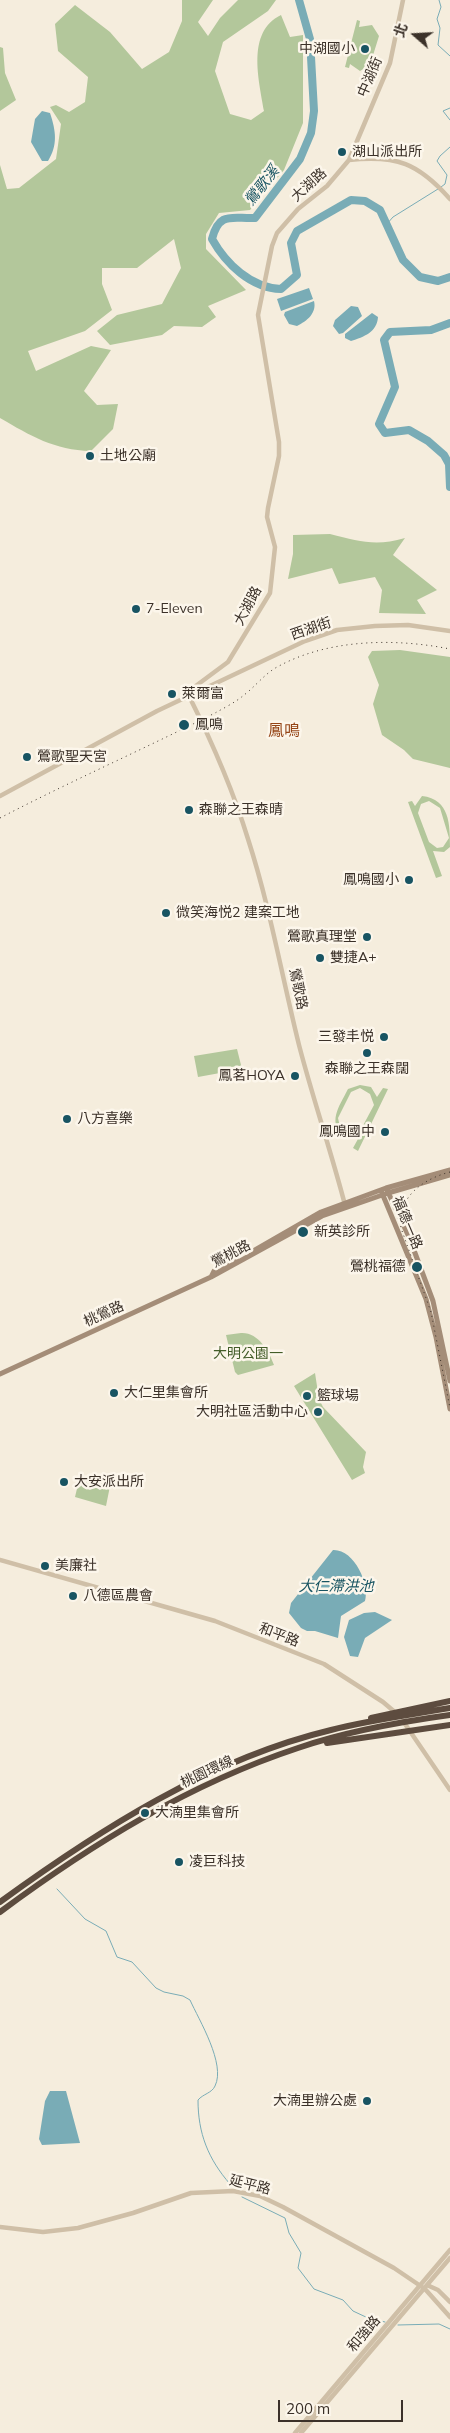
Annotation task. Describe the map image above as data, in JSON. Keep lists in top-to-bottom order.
{
  "streets": {
    "highway": ["桃園環線"],
    "main road": ["福德一路", "鶯桃路", "桃鶯路"],
    "street": [
      "中湖街",
      "大湖路",
      "西湖街",
      "鶯歌路",
      "和平路",
      "延平路",
      "和強路"
    ]
  },
  "crossings": [
    ["中湖街", "大湖路"],
    ["大湖路", "西湖街"],
    ["大湖路", "鶯歌路"],
    ["西湖街", "鶯歌路"],
    ["鶯歌路", "鶯桃路"],
    ["福德一路", "鶯桃路"],
    ["鶯桃路", "桃鶯路"],
    ["延平路", "和強路"]
  ],
  "districts": ["鳳鳴"],
  "water": ["鶯歌溪", "大仁滯洪池"],
  "parks": ["大明公園一"],
  "places": [
    "中湖國小",
    "湖山派出所",
    "土地公廟",
    "7-Eleven",
    "萊爾富",
    "鳳鳴",
    "鶯歌聖天宮",
    "森聯之王森晴",
    "鳳鳴國小",
    "微笑海悦2 建案工地",
    "鶯歌真理堂",
    "雙捷A+",
    "三發丰悦",
    "森聯之王森闊",
    "鳳茗HOYA",
    "八方喜樂",
    "鳳鳴國中",
    "新英診所",
    "鶯桃福德",
    "大仁里集會所",
    "籃球場",
    "大明社區活動中心",
    "大安派出所",
    "美廉社",
    "八德區農會",
    "大湳里集會所",
    "凌巨科技",
    "大湳里辦公處"
  ],
  "scale_bar": "200 m",
  "north": "left"
}
